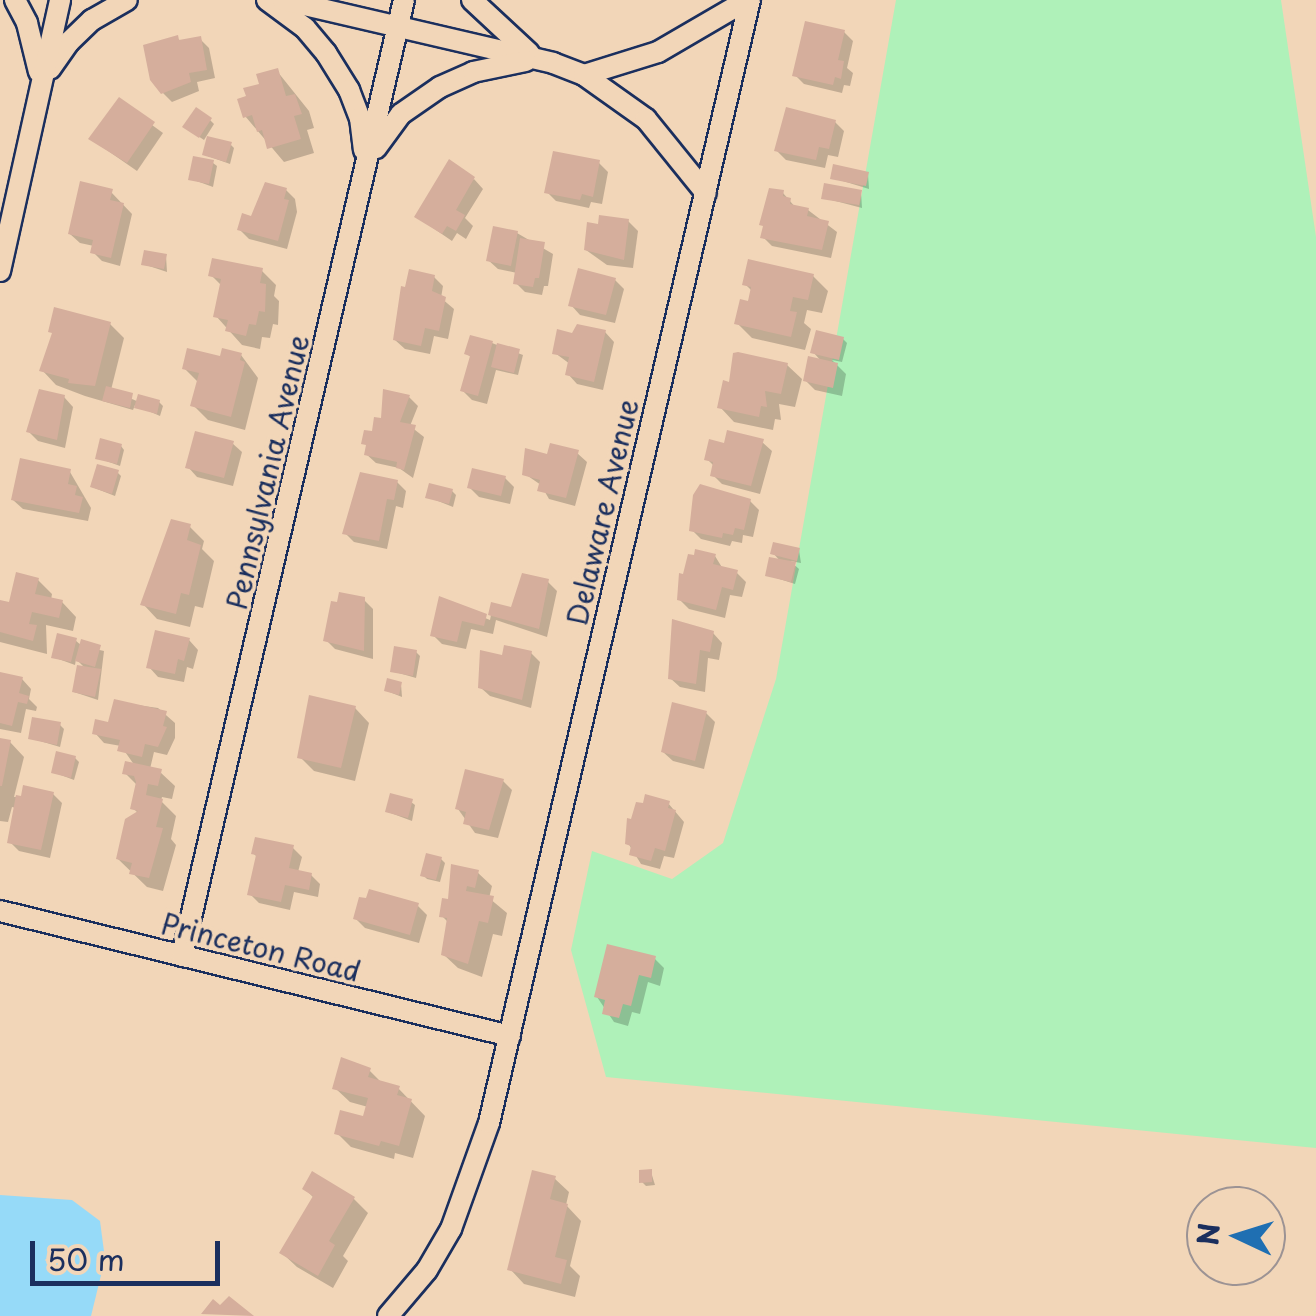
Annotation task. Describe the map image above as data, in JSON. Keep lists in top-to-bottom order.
{
  "streets": {
    "street": ["Pennsylvania Avenue", "Delaware Avenue", "Princeton Road"]
  },
  "crossings": [
    ["Pennsylvania Avenue", "Princeton Road"],
    ["Delaware Avenue", "Princeton Road"]
  ],
  "scale_bar": "50 m",
  "north": "left"
}
